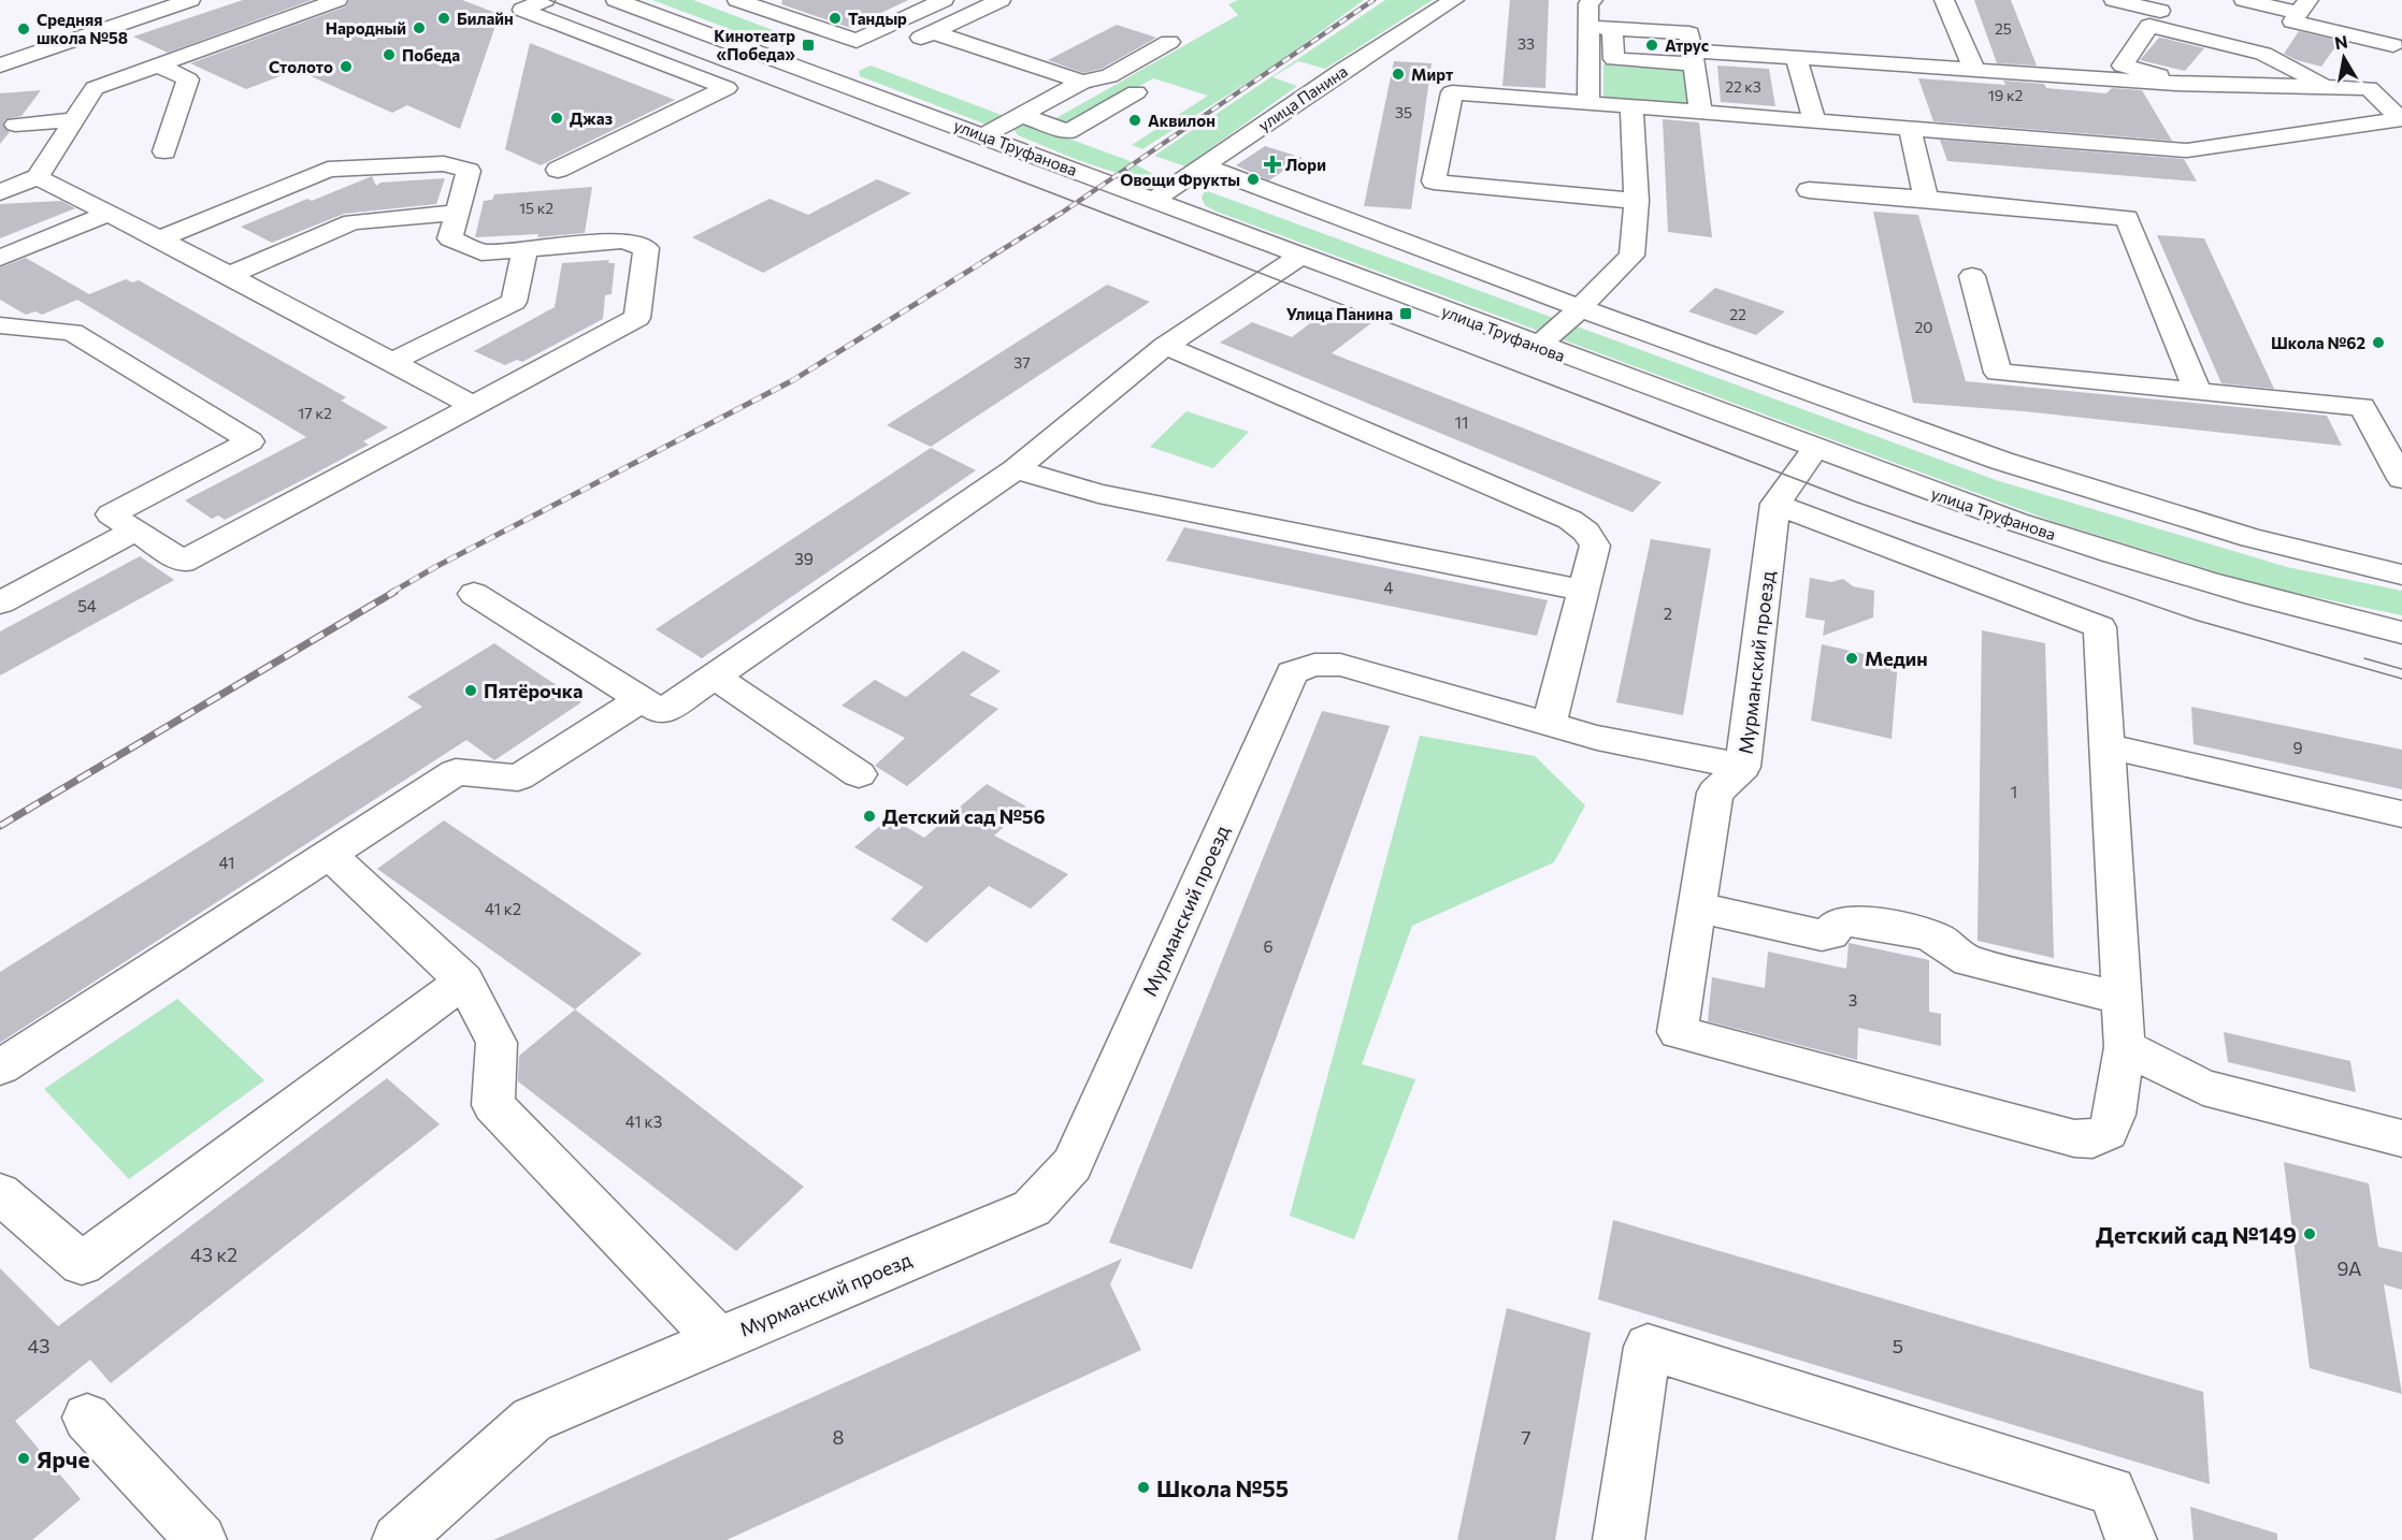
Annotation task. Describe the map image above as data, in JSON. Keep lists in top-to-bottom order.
{
  "streets": {
    "street": ["улица Панина", "улица Труфанова", "Мурманский проезд"]
  },
  "crossings": [
    ["улица Панина", "улица Труфанова"],
    ["улица Труфанова", "Мурманский проезд"]
  ],
  "places": {
    "other": [
      "Билайн",
      "Тандыр",
      "Народный",
      "Средняя школа №58",
      "Атрус",
      "Победа",
      "Столото",
      "Мирт",
      "Джаз",
      "Аквилон",
      "Овощи Фрукты",
      "Школа №62",
      "Медин",
      "Пятёрочка",
      "Детский сад №56",
      "Детский сад №149",
      "Ярче",
      "Школа №55"
    ],
    "transit": ["Кинотеатр «Победа»", "Улица Панина"],
    "health": ["Лори"]
  },
  "house_numbers": [
    "25",
    "33",
    "22 к3",
    "19 к2",
    "35",
    "15 к2",
    "22",
    "20",
    "37",
    "17 к2",
    "11",
    "39",
    "4",
    "54",
    "2",
    "9",
    "1",
    "41",
    "41 к2",
    "6",
    "3",
    "41 к3",
    "43 к2",
    "9А",
    "43",
    "5",
    "8",
    "7"
  ],
  "north": "top"
}
